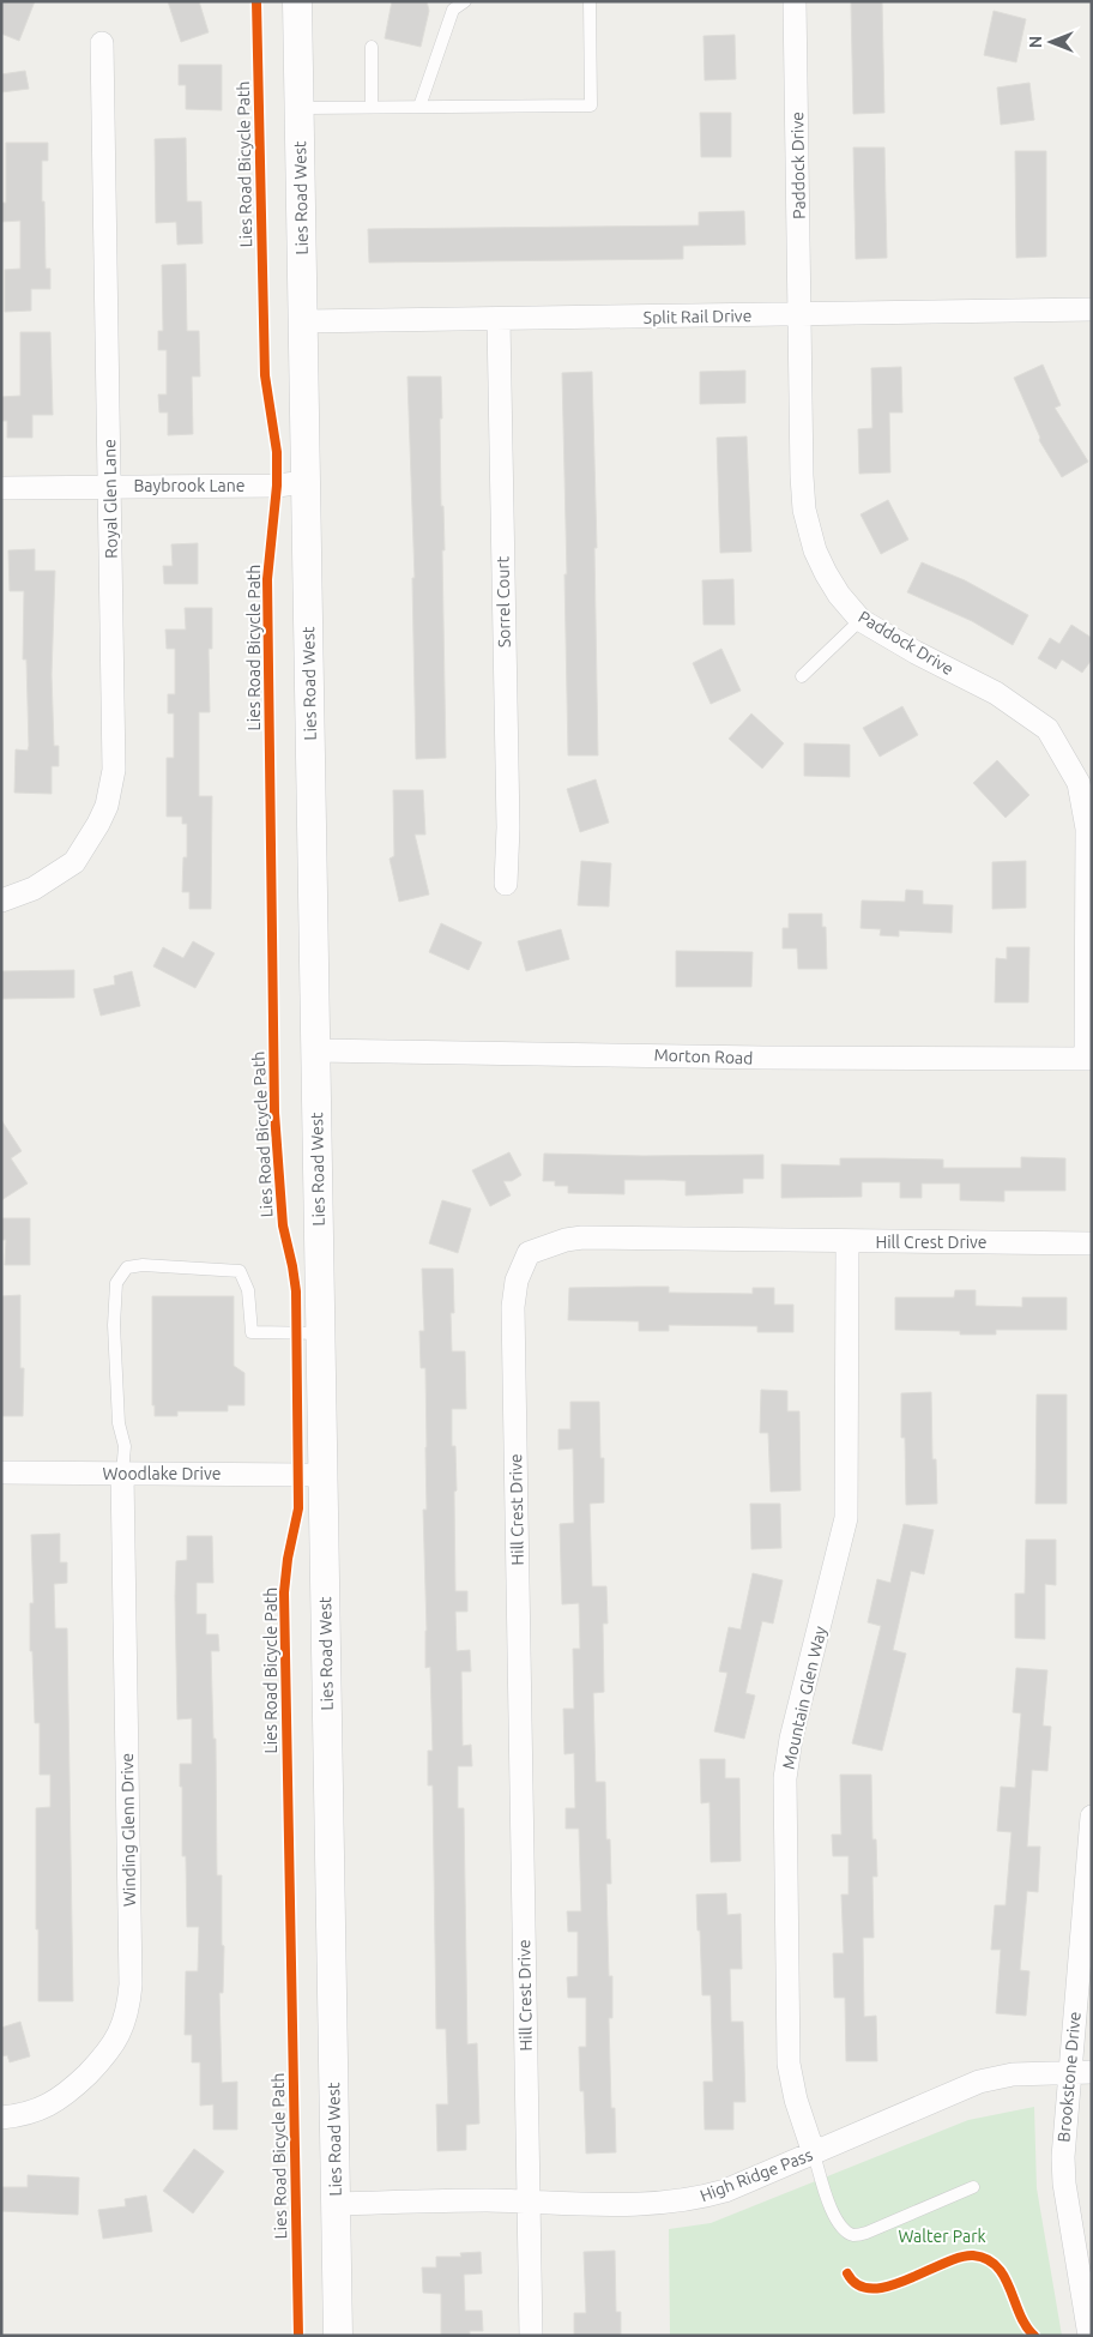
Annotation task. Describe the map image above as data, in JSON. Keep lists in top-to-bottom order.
{
  "streets": {
    "street": [
      "Paddock Drive",
      "Lies Road West",
      "Split Rail Drive",
      "Baybrook Lane",
      "Royal Glen Lane",
      "Sorrel Court",
      "Morton Road",
      "Hill Crest Drive",
      "Woodlake Drive",
      "Mountain Glen Way",
      "Winding Glenn Drive",
      "Brookstone Drive",
      "High Ridge Pass"
    ],
    "cycle path": ["Lies Road Bicycle Path"]
  },
  "crossings": [
    ["Paddock Drive", "Split Rail Drive"],
    ["Paddock Drive", "Morton Road"],
    ["Lies Road West", "Split Rail Drive"],
    ["Lies Road West", "Baybrook Lane"],
    ["Lies Road West", "Morton Road"],
    ["Lies Road West", "Woodlake Drive"],
    ["Lies Road West", "High Ridge Pass"],
    ["Split Rail Drive", "Sorrel Court"],
    ["Baybrook Lane", "Royal Glen Lane"],
    ["Hill Crest Drive", "Mountain Glen Way"],
    ["Hill Crest Drive", "High Ridge Pass"],
    ["Woodlake Drive", "Winding Glenn Drive"],
    ["Mountain Glen Way", "High Ridge Pass"],
    ["Brookstone Drive", "High Ridge Pass"]
  ],
  "parks": ["Walter Park"],
  "north": "left"
}
